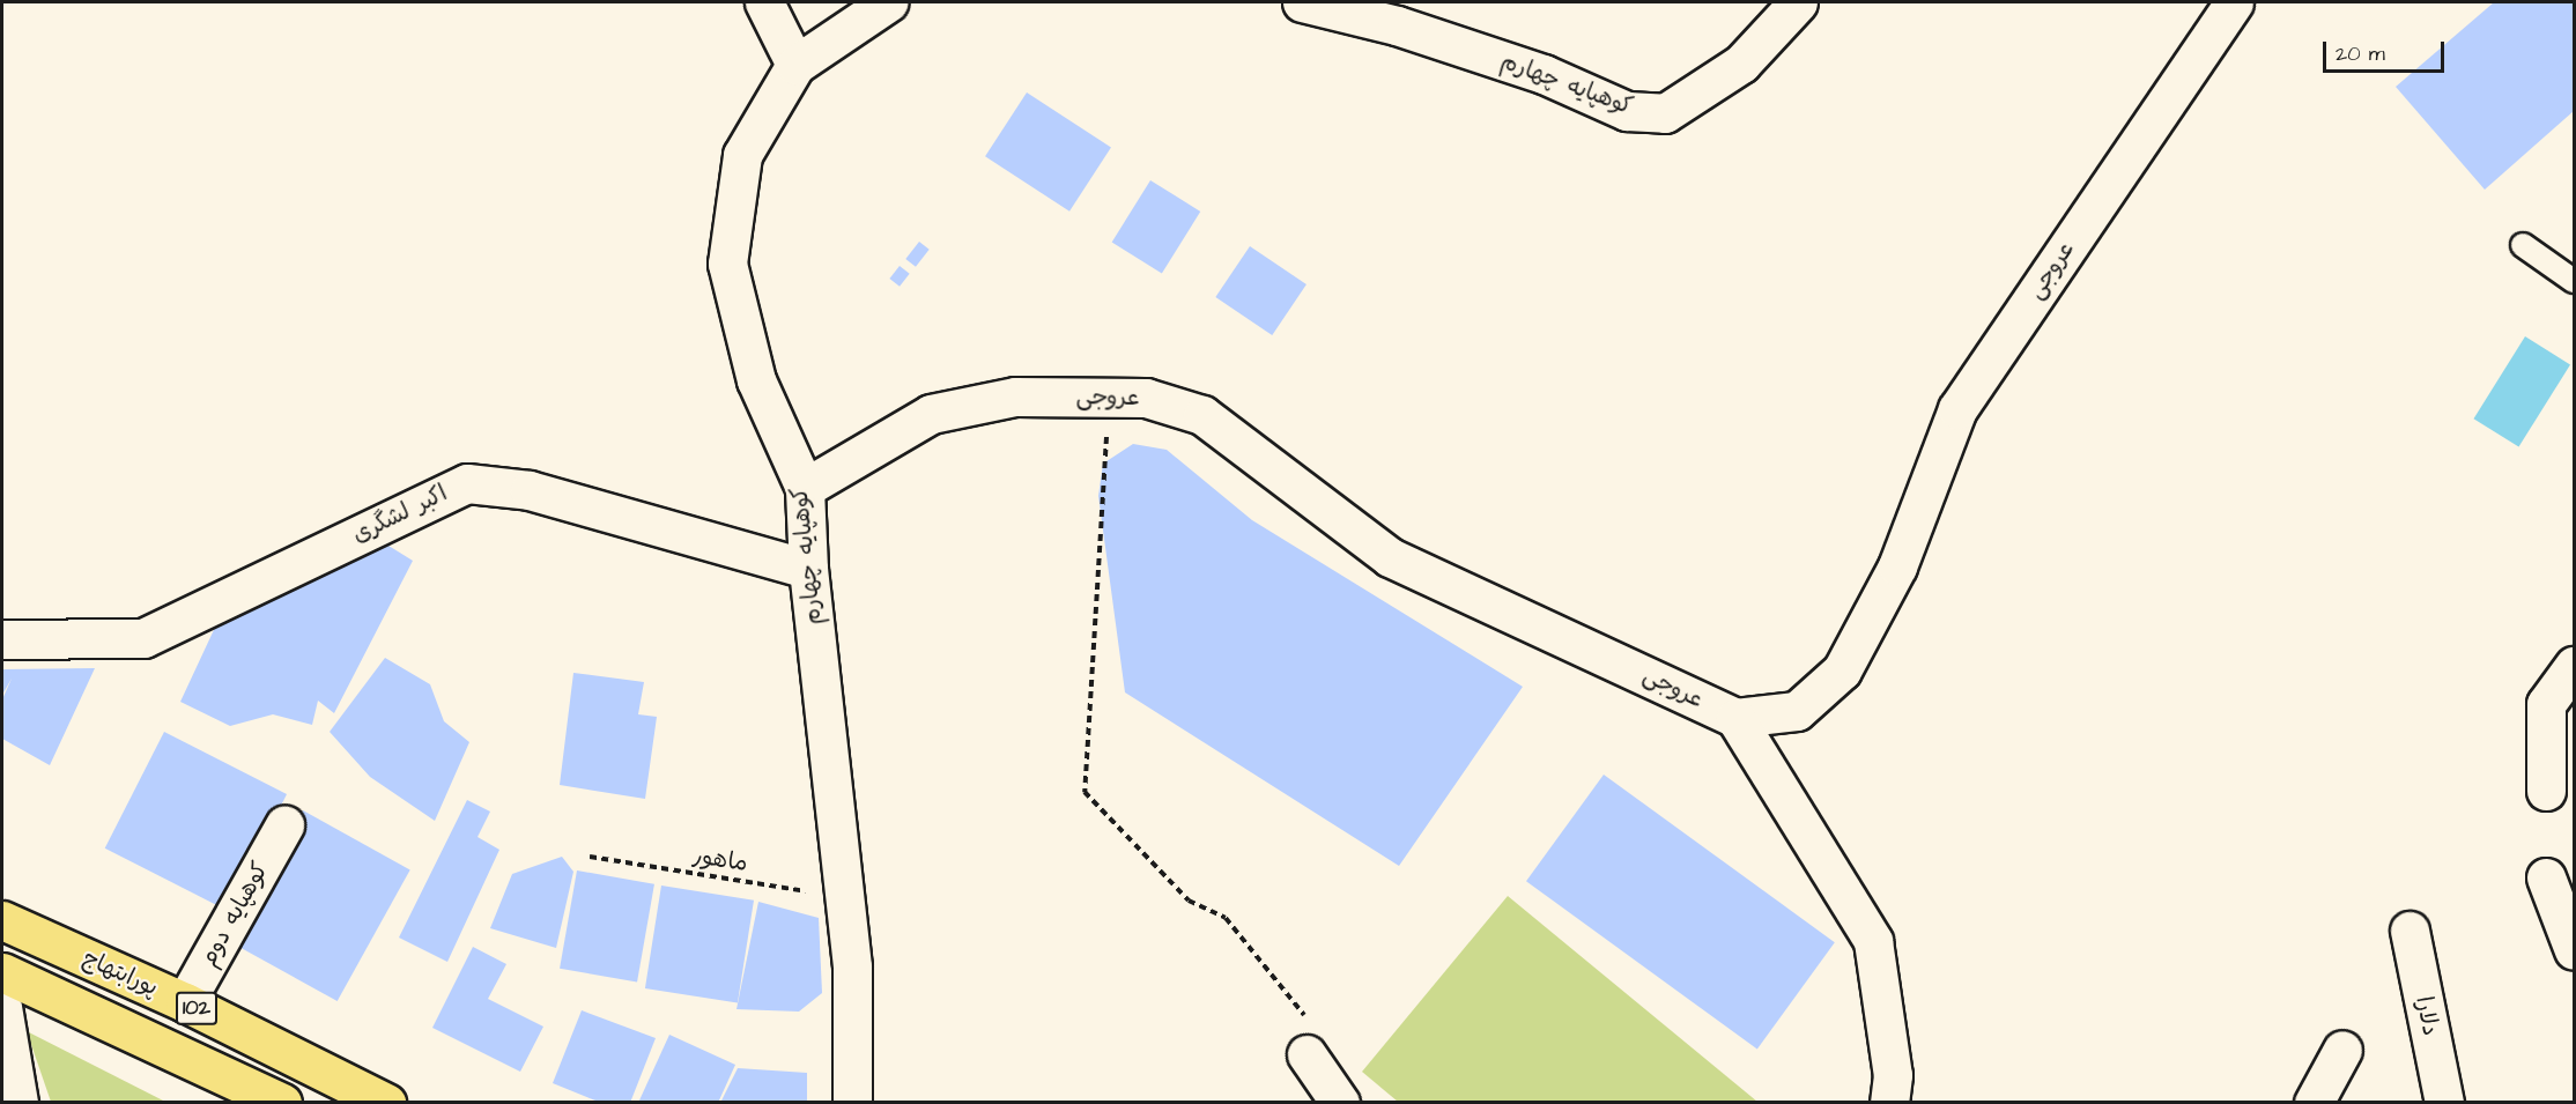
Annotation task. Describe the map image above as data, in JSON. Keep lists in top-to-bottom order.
{
  "streets": {
    "main road": ["پورابتهاج", "102"],
    "street": [
      "کوهپایه چهارم",
      "عروجی",
      "اکبر لشگری",
      "کوهپایه دوم",
      "دلارا"
    ],
    "path": ["ماهور"]
  },
  "crossings": [
    ["کوهپایه چهارم", "عروجی"],
    ["کوهپایه چهارم", "اکبر لشگری"],
    ["کوهپایه چهارم", "ماهور"],
    ["کوهپایه دوم", "پورابتهاج"]
  ],
  "scale_bar": "20 m"
}
